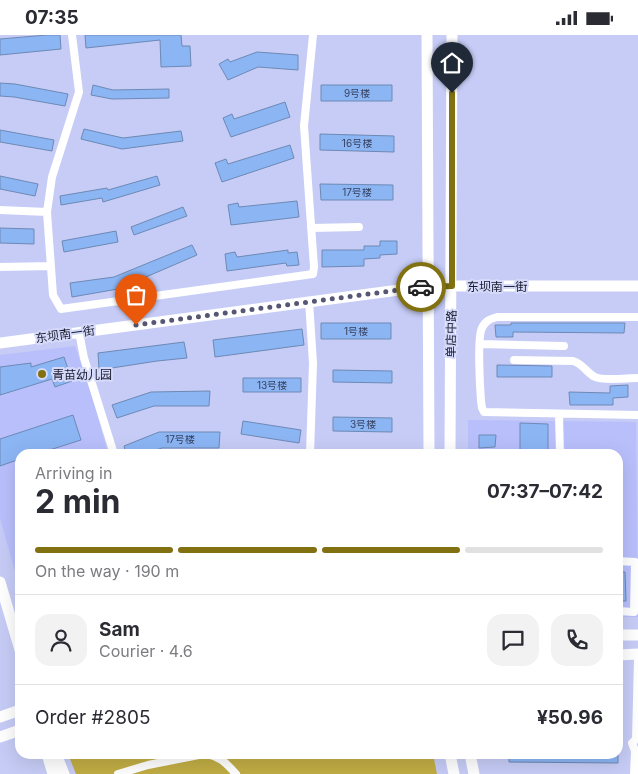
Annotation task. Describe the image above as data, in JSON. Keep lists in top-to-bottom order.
{
  "streets": {
    "street": ["东坝南一街", "单店中路"]
  },
  "crossings": [
    ["东坝南一街", "单店中路"]
  ],
  "places": ["青苗幼儿园"],
  "house_numbers": [
    "9号楼",
    "16号楼",
    "17号楼",
    "1号楼",
    "13号楼",
    "3号楼",
    "17号楼"
  ],
  "page": {
    "status": "07:35",
    "heading": ["2 min", "Arriving in", "07:37–07:42"],
    "panel": [
      "Sam",
      "Courier · 4.6",
      "Order #2805",
      "¥50.96"
    ],
    "bar": "On the way · 190 m"
  }
}
